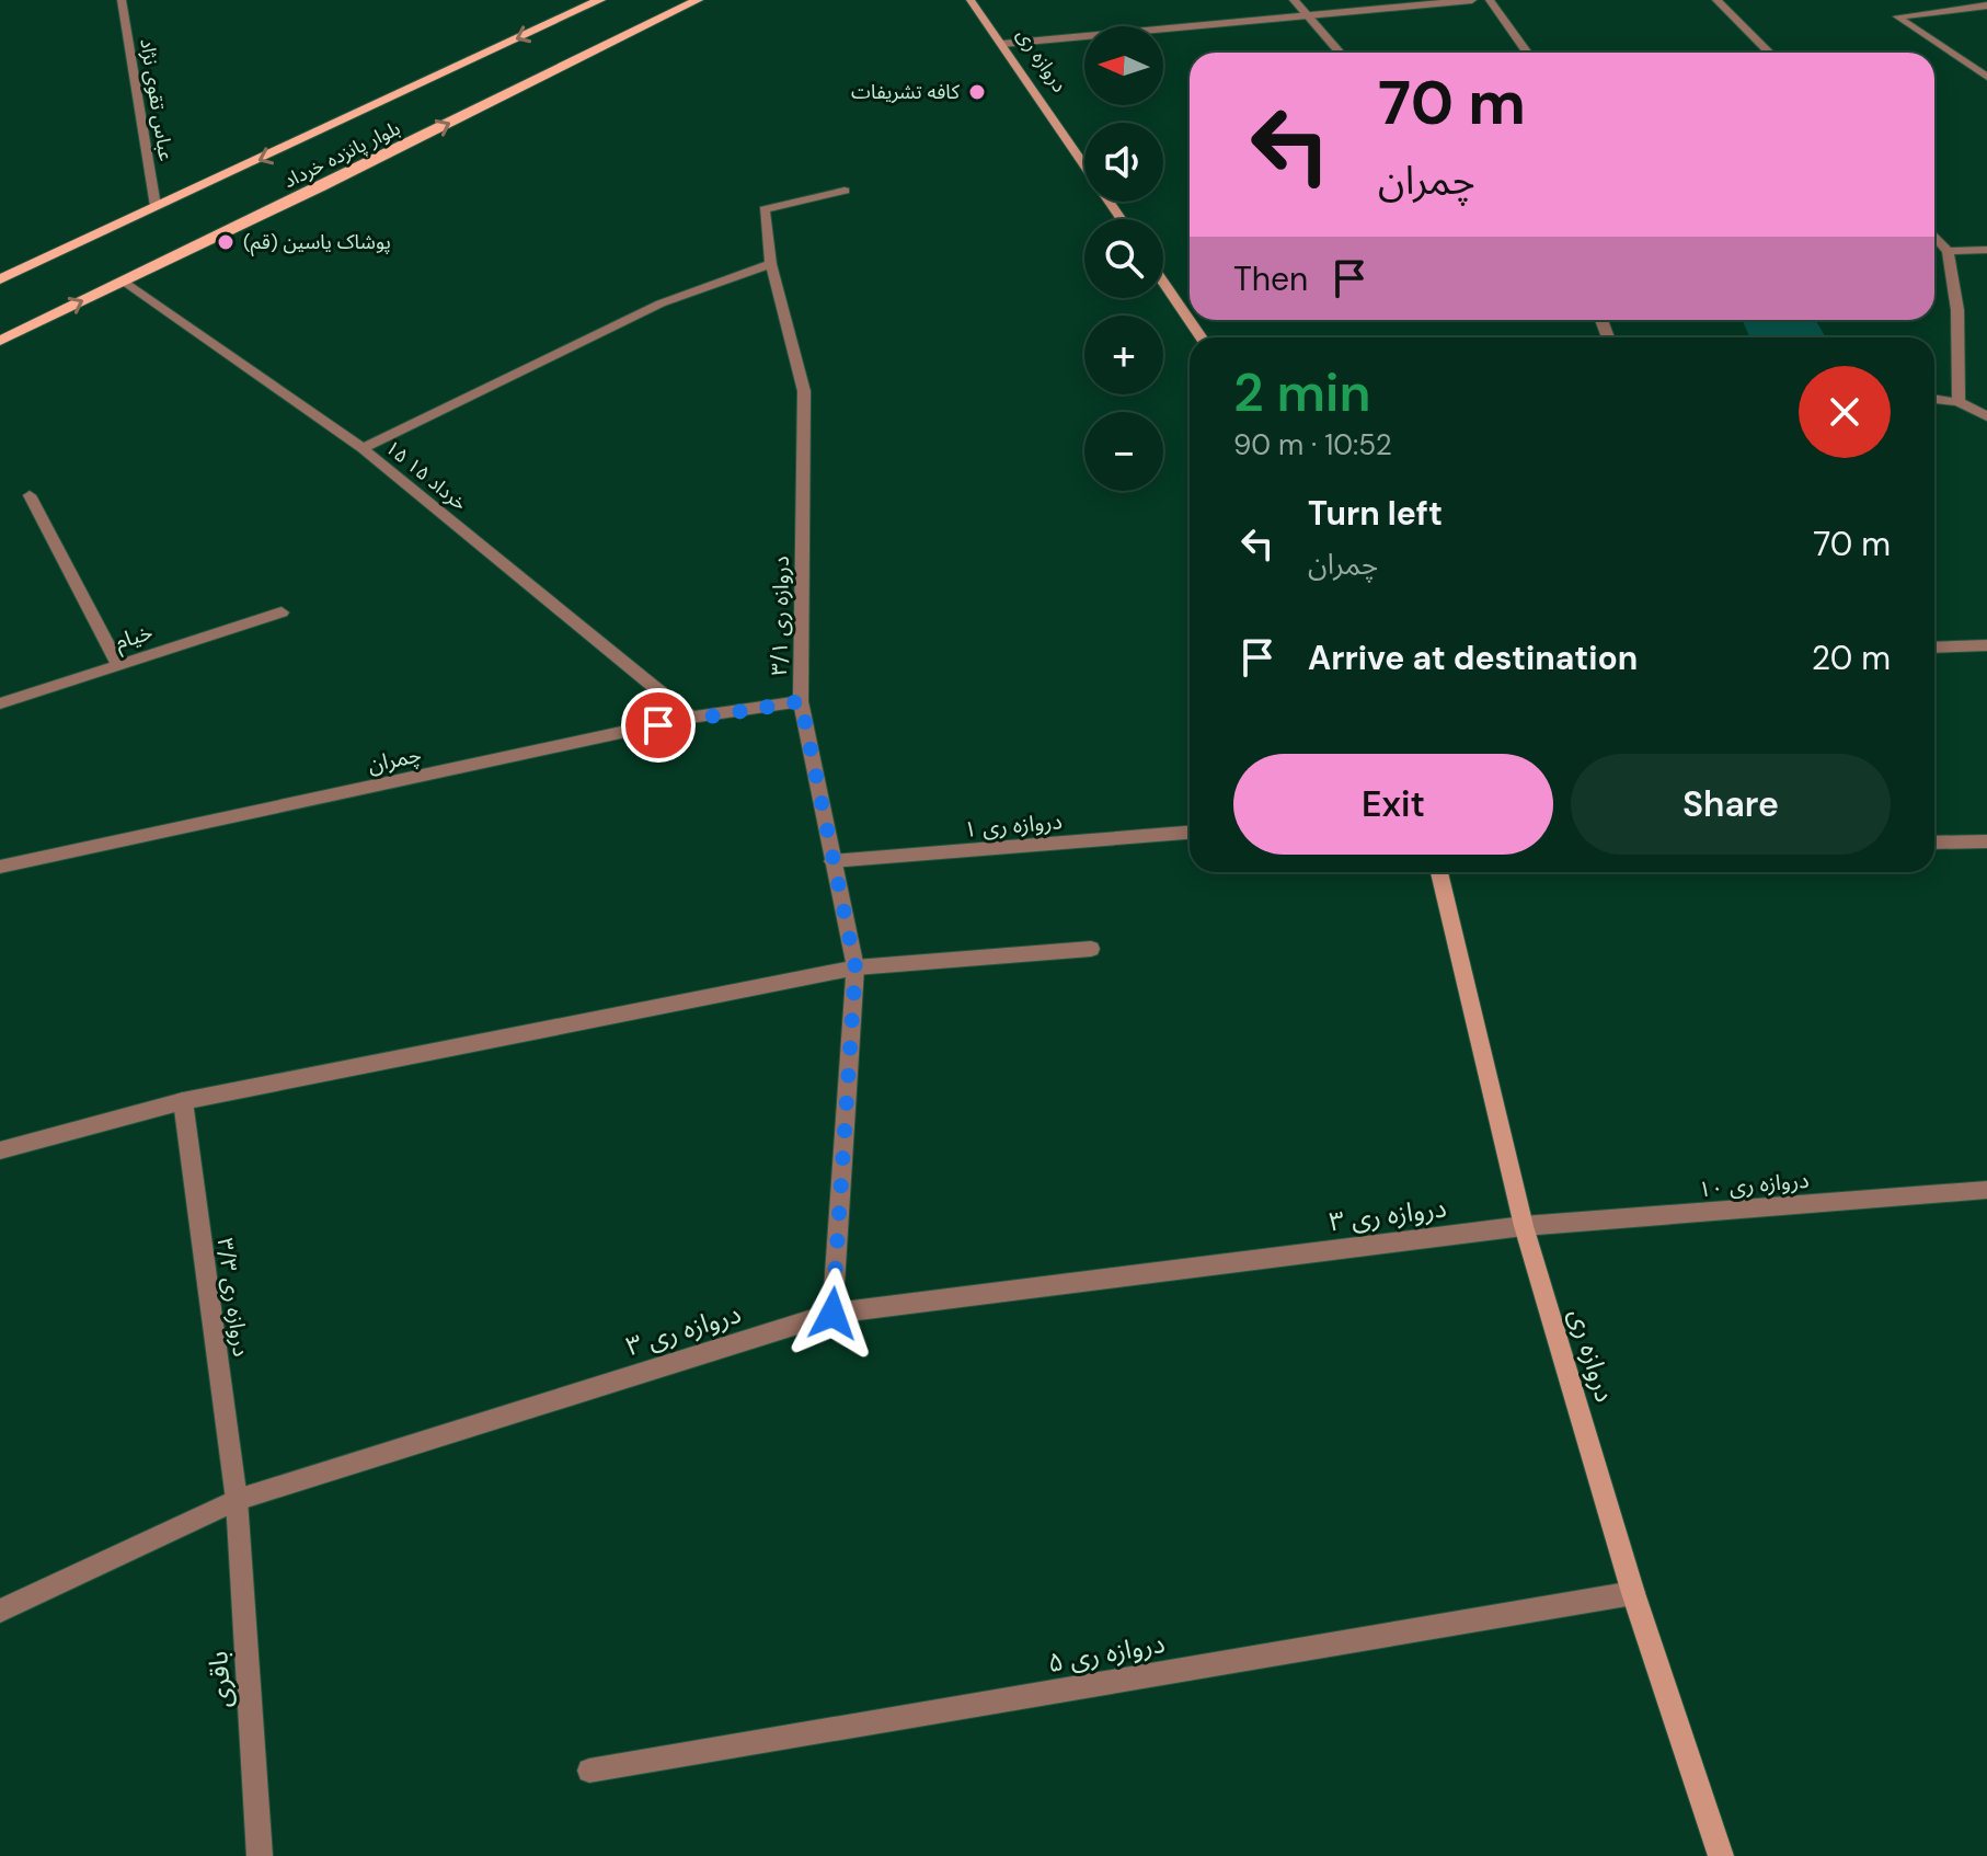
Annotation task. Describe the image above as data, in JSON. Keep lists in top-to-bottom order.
{
  "streets": {
    "main road": ["دروازه ری", "بلوار پانزده خرداد"],
    "street": [
      "عباس تقوی نژاد",
      "۱۵ خرداد ۱۵",
      "دروازه ری ۳/۱",
      "خیام",
      "چمران",
      "دروازه ری ۱",
      "دروازه ری ۱۰",
      "دروازه ری ۳",
      "دروازه ری ۳/۳",
      "دروازه ری ۵",
      "باقری"
    ]
  },
  "crossings": [
    ["دروازه ری", "دروازه ری ۱۰"],
    ["دروازه ری", "دروازه ری ۳"],
    ["دروازه ری", "دروازه ری ۵"],
    ["عباس تقوی نژاد", "بلوار پانزده خرداد"],
    ["بلوار پانزده خرداد", "۱۵ خرداد ۱۵"],
    ["۱۵ خرداد ۱۵", "چمران"],
    ["دروازه ری ۳/۱", "چمران"],
    ["دروازه ری ۳/۱", "دروازه ری ۱"],
    ["دروازه ری ۳/۱", "دروازه ری ۳"],
    ["دروازه ری ۱۰", "دروازه ری ۳"],
    ["دروازه ری ۳", "دروازه ری ۳/۳"],
    ["دروازه ری ۳", "باقری"],
    ["دروازه ری ۳/۳", "باقری"]
  ],
  "places": ["کافه تشریفات", "پوشاک یاسین (قم)"],
  "north": "left",
  "page": {
    "map_buttons": ["+", "−"],
    "turn": ["70 m", "چمران"],
    "then": "Then",
    "heading": ["2 min", "90 m · 10:52"],
    "list": [
      {
        "name": "Turn left",
        "note": "چمران",
        "value": "70 m"
      },
      {
        "name": "Arrive at destination",
        "value": "20 m"
      }
    ],
    "buttons": ["Exit", "Share"]
  }
}
